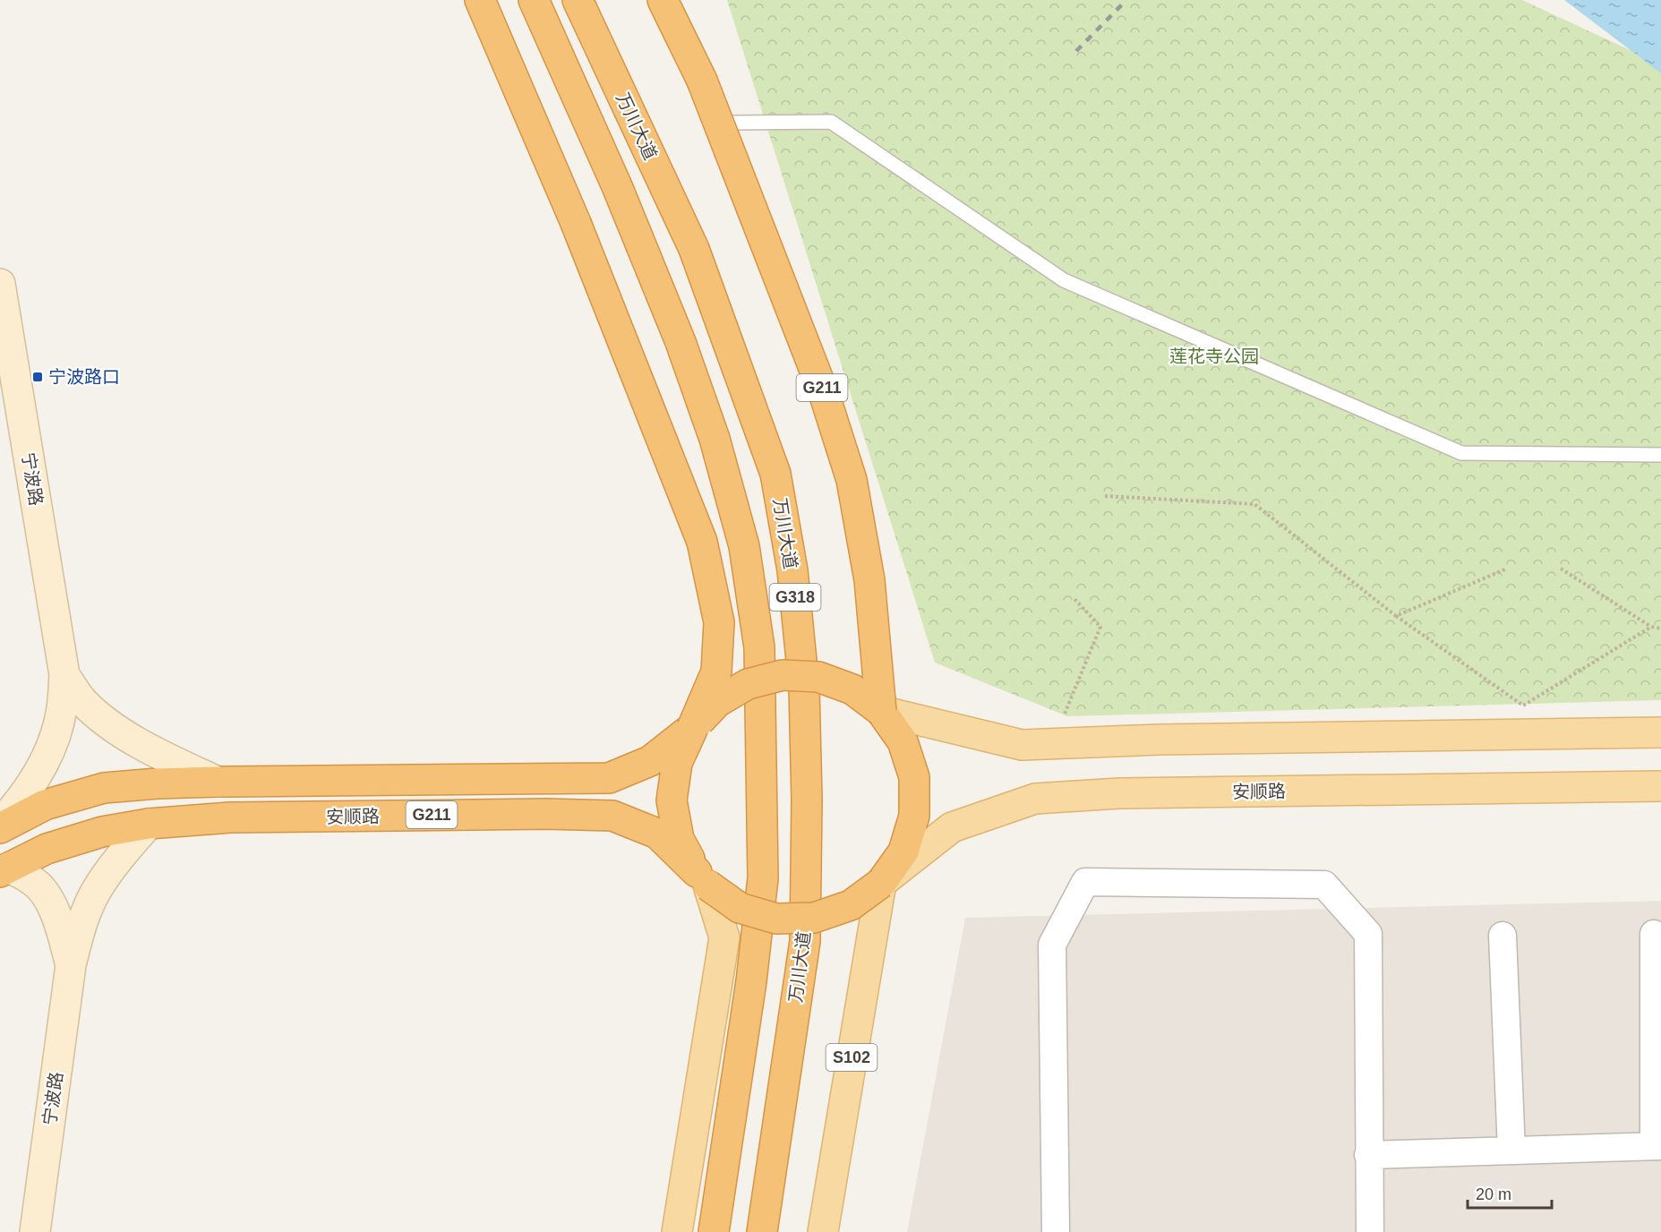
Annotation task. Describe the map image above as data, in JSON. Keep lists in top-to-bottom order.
{
  "streets": {
    "highway": [
      "万川大道",
      "G211",
      "G318",
      "安顺路"
    ],
    "main road": ["S102"],
    "street": ["宁波路"]
  },
  "crossings": [
    ["G211", "安顺路"],
    ["G211", "S102"],
    ["宁波路", "安顺路"],
    ["安顺路", "S102"]
  ],
  "parks": ["莲花寺公园"],
  "places": {
    "transit": ["宁波路口"]
  },
  "scale_bar": "20 m"
}
